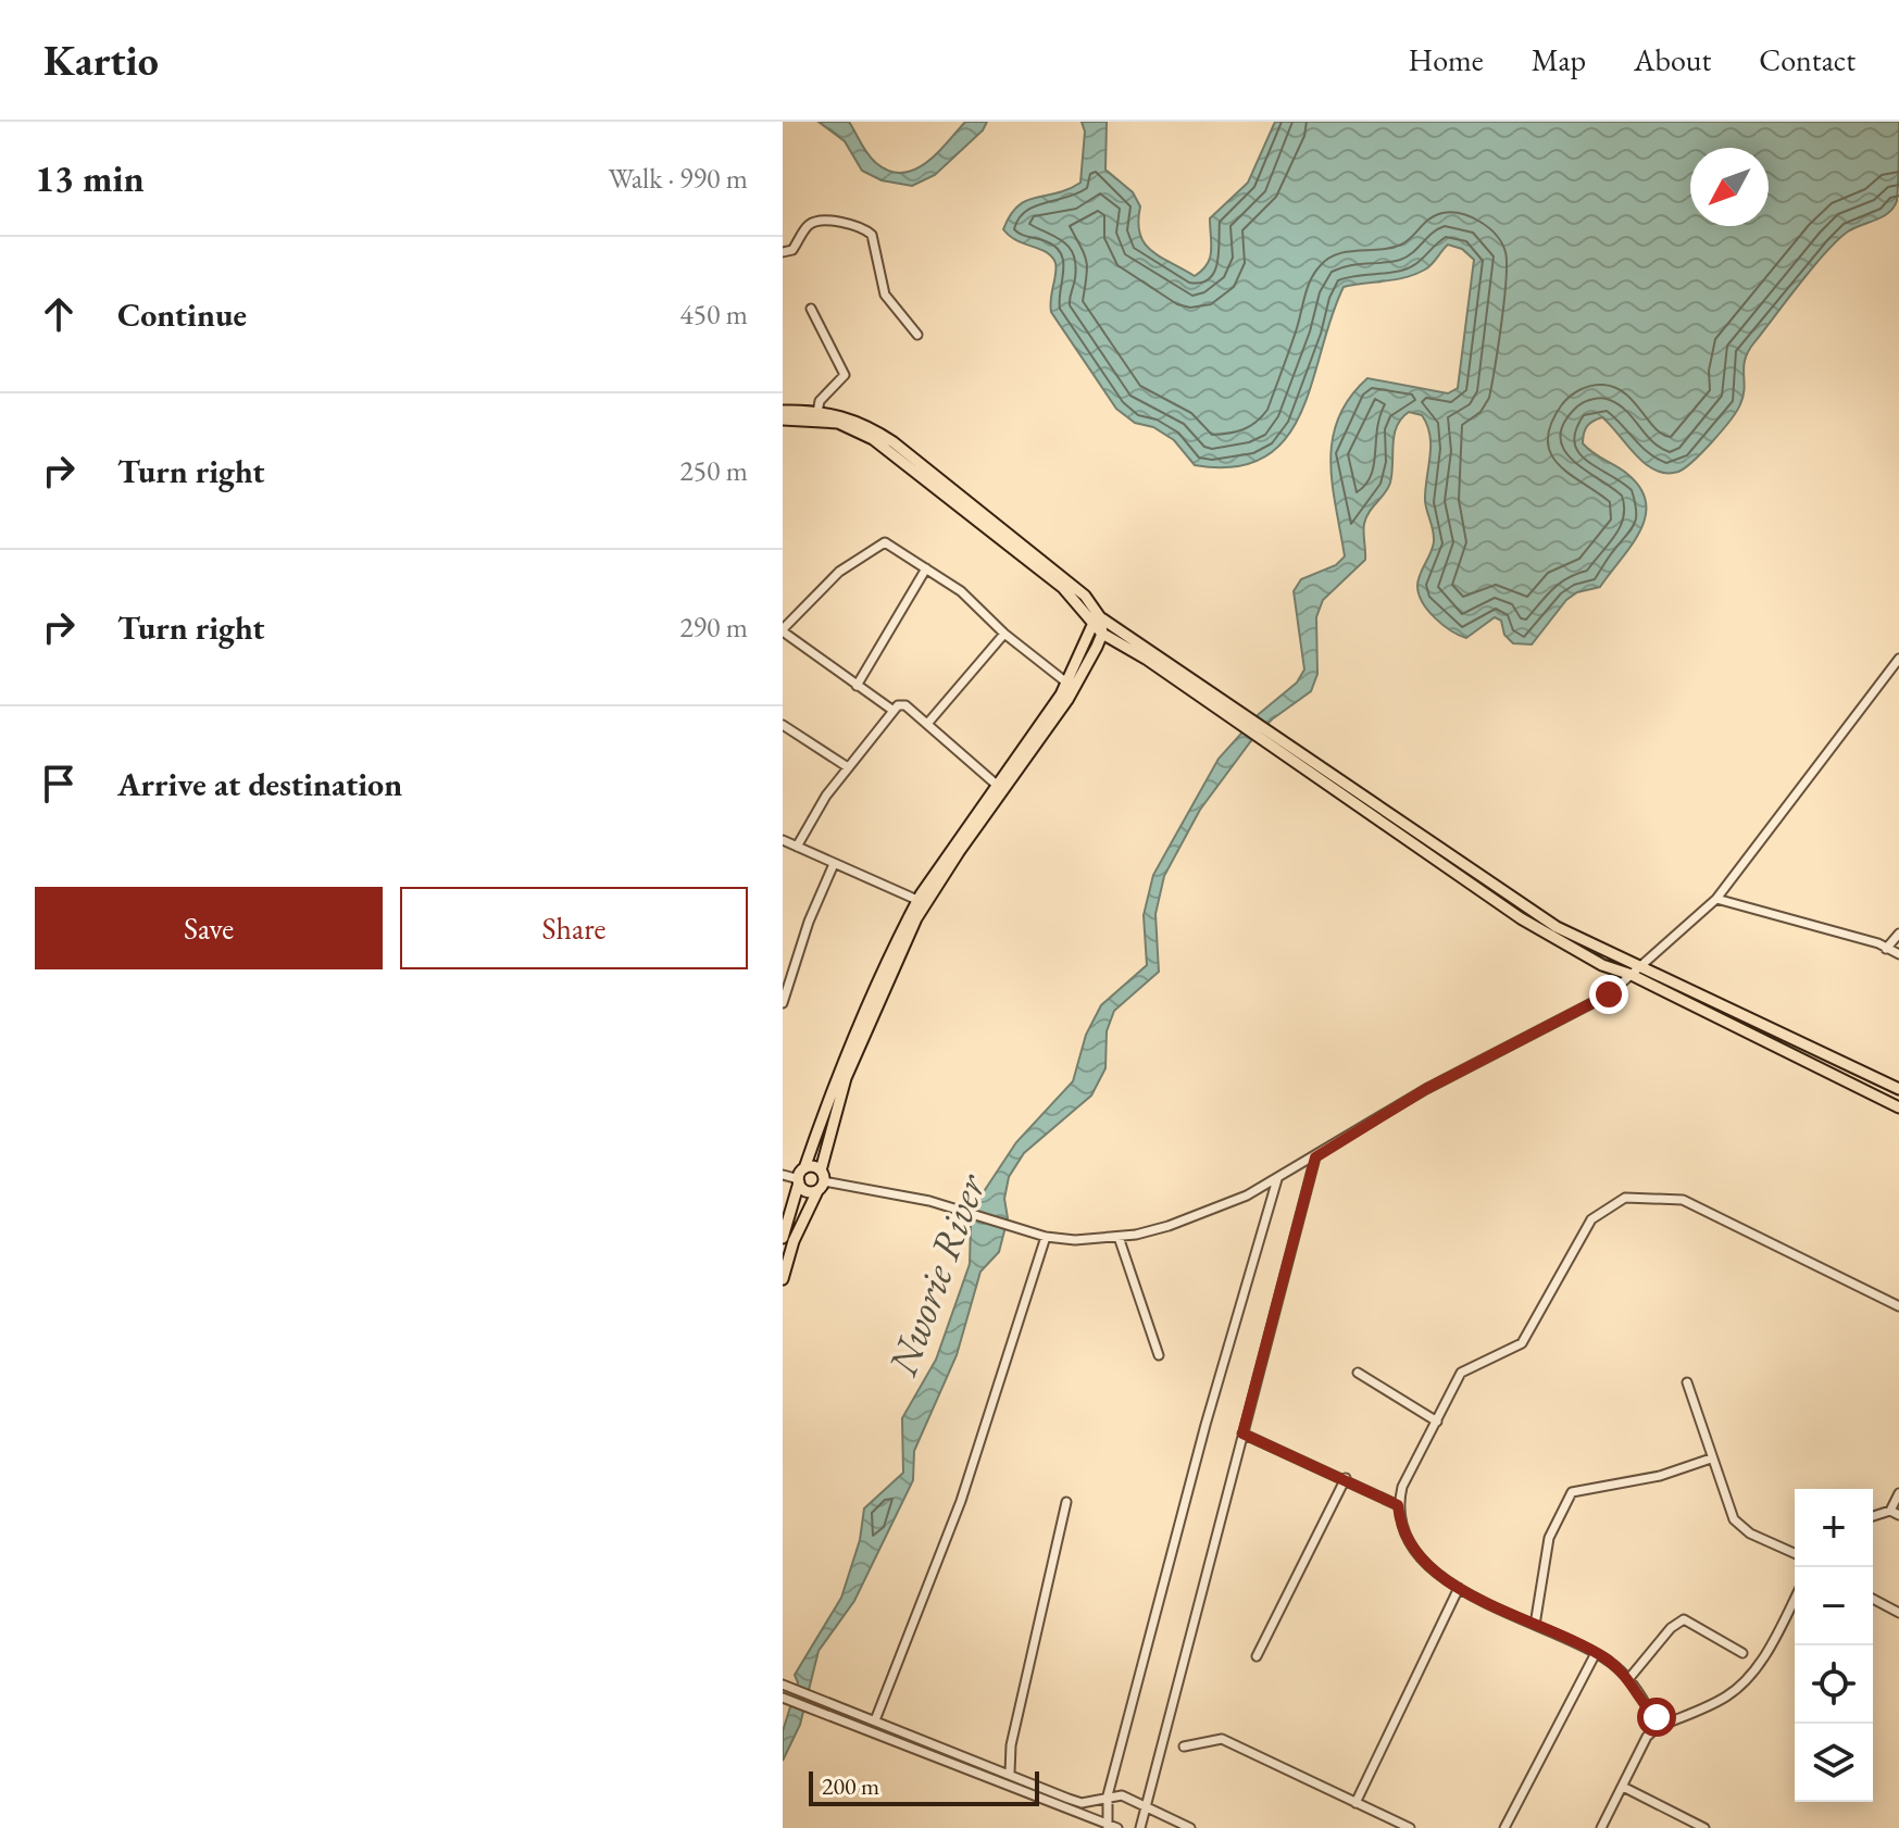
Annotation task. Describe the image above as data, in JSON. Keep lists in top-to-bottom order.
{
  "water": ["Nworie River"],
  "scale_bar": "200 m",
  "north": "bottom left",
  "page": {
    "header": "Kartio",
    "nav": [
      "Home",
      "Map",
      "About",
      "Contact"
    ],
    "heading": ["13 min", "Walk · 990 m"],
    "list": [
      ["Continue", "450 m"],
      ["Turn right", "250 m"],
      ["Turn right", "290 m"],
      "Arrive at destination"
    ],
    "buttons": ["Save", "Share"],
    "map_buttons": ["+", "−"],
    "scale": "200 m"
  }
}
